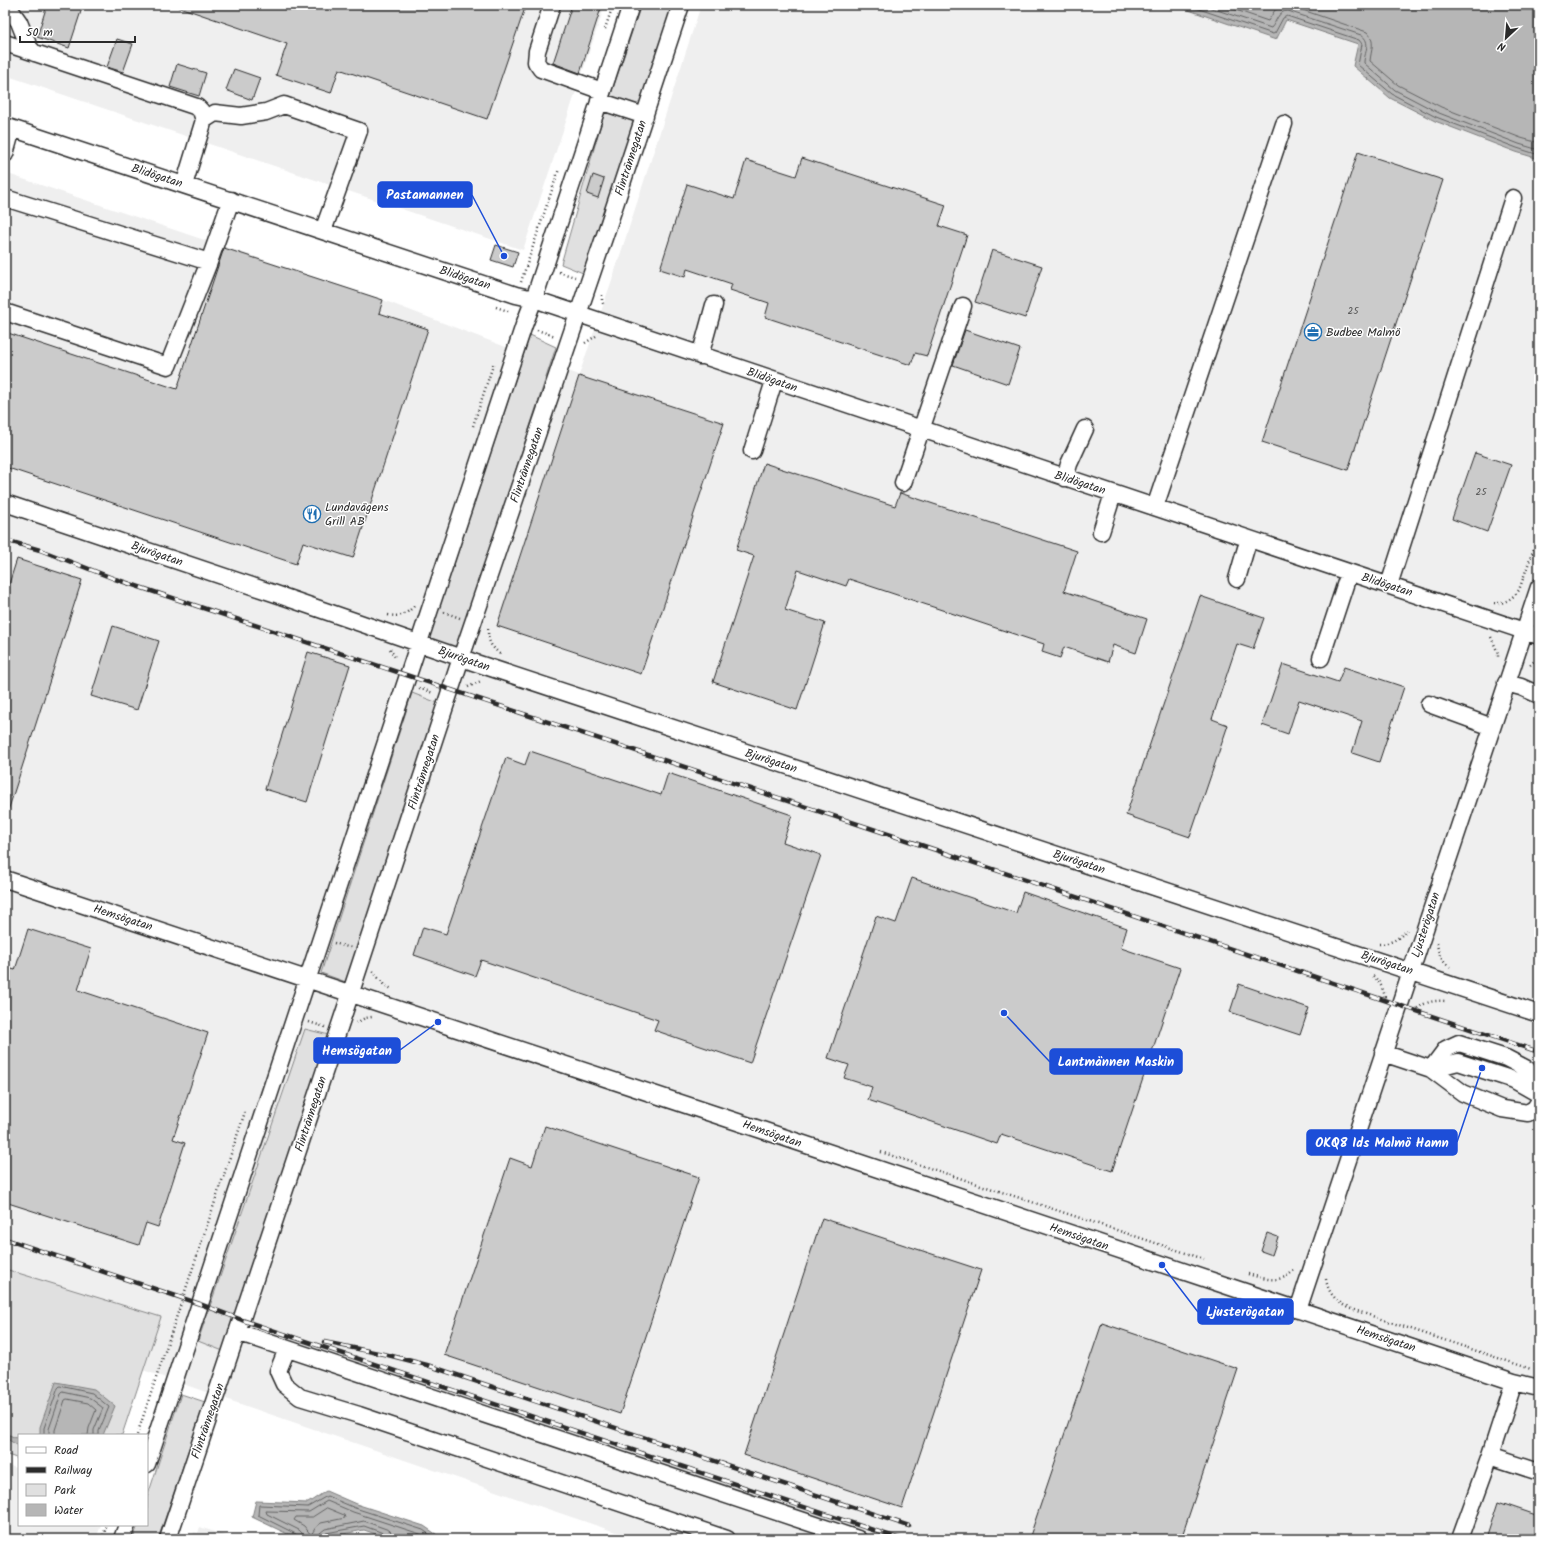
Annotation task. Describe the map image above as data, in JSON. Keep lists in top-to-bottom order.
{
  "streets": {
    "street": [
      "Flintrännegatan",
      "Blidögatan",
      "Bjurögatan",
      "Hemsögatan",
      "Ljusterögatan"
    ]
  },
  "crossings": [
    ["Flintrännegatan", "Blidögatan"],
    ["Flintrännegatan", "Bjurögatan"],
    ["Flintrännegatan", "Hemsögatan"],
    ["Blidögatan", "Ljusterögatan"],
    ["Bjurögatan", "Ljusterögatan"],
    ["Hemsögatan", "Ljusterögatan"]
  ],
  "places": {
    "other": [
      "Pastamannen",
      "Lantmännen Maskin",
      "Hemsögatan",
      "OKQ8 Ids Malmö Hamn",
      "Ljusterögatan"
    ],
    "office": ["Budbee Malmö"],
    "restaurant": ["Lundavägens Grill AB"]
  },
  "house_numbers": ["25", "25"],
  "legend": [
    "Road",
    "Railway",
    "Park",
    "Water"
  ],
  "scale_bar": "50 m",
  "north": "bottom left"
}
